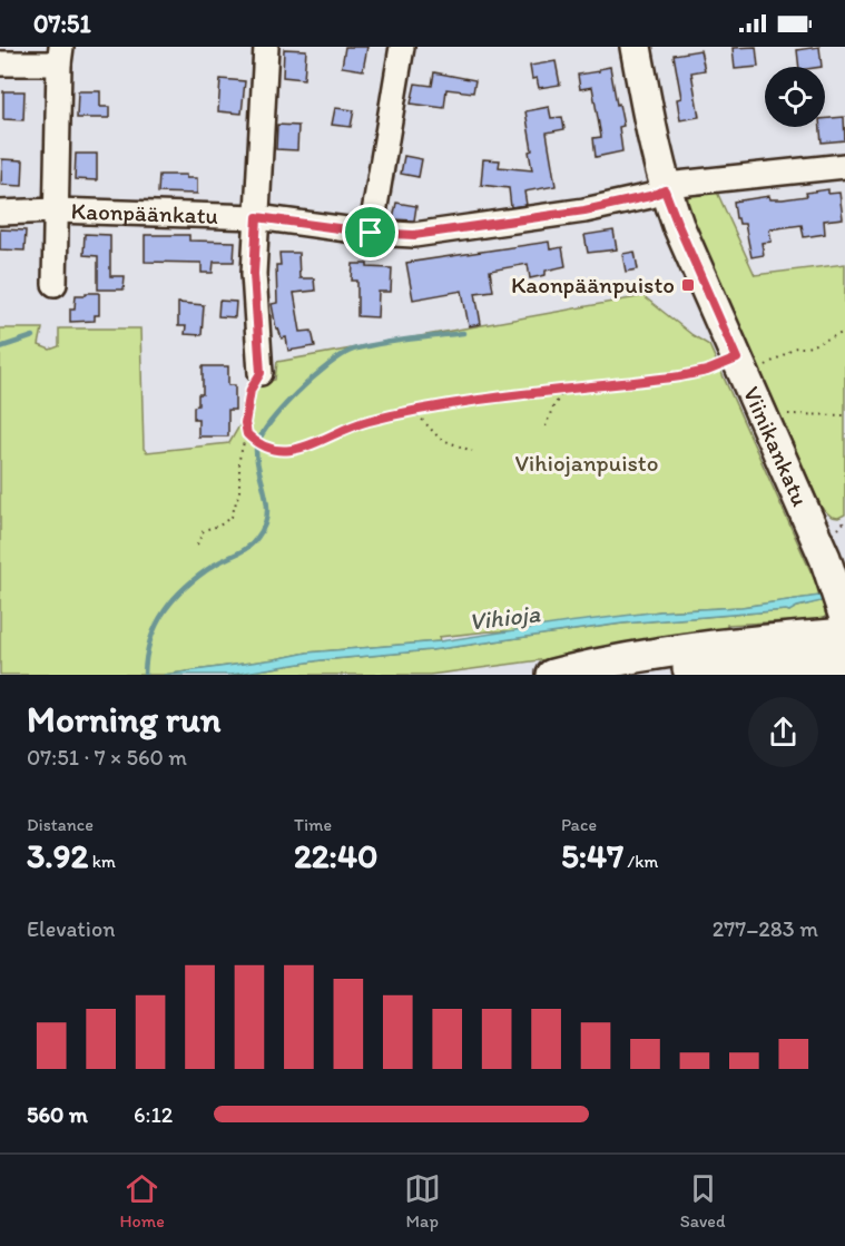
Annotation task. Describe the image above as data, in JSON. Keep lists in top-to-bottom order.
{
  "streets": {
    "main road": ["Viinikankatu"],
    "street": ["Kaonpäänkatu"]
  },
  "crossings": [
    ["Kaonpäänkatu", "Viinikankatu"]
  ],
  "water": ["Vihioja"],
  "parks": ["Vihiojanpuisto"],
  "places": {
    "transit": ["Kaonpäänpuisto"]
  },
  "page": {
    "status": "07:51",
    "heading": ["Morning run", "07:51 · 7 × 560 m"],
    "stats": [
      ["Distance", "3.92 km"],
      ["Time", "22:40"],
      ["Pace", "5:47 /km"]
    ],
    "chart": ["Elevation", "277–283 m"],
    "list": [
      {
        "name": "560 m",
        "note": "6:12"
      }
    ],
    "tabs": ["Home", "Map", "Saved"]
  }
}
